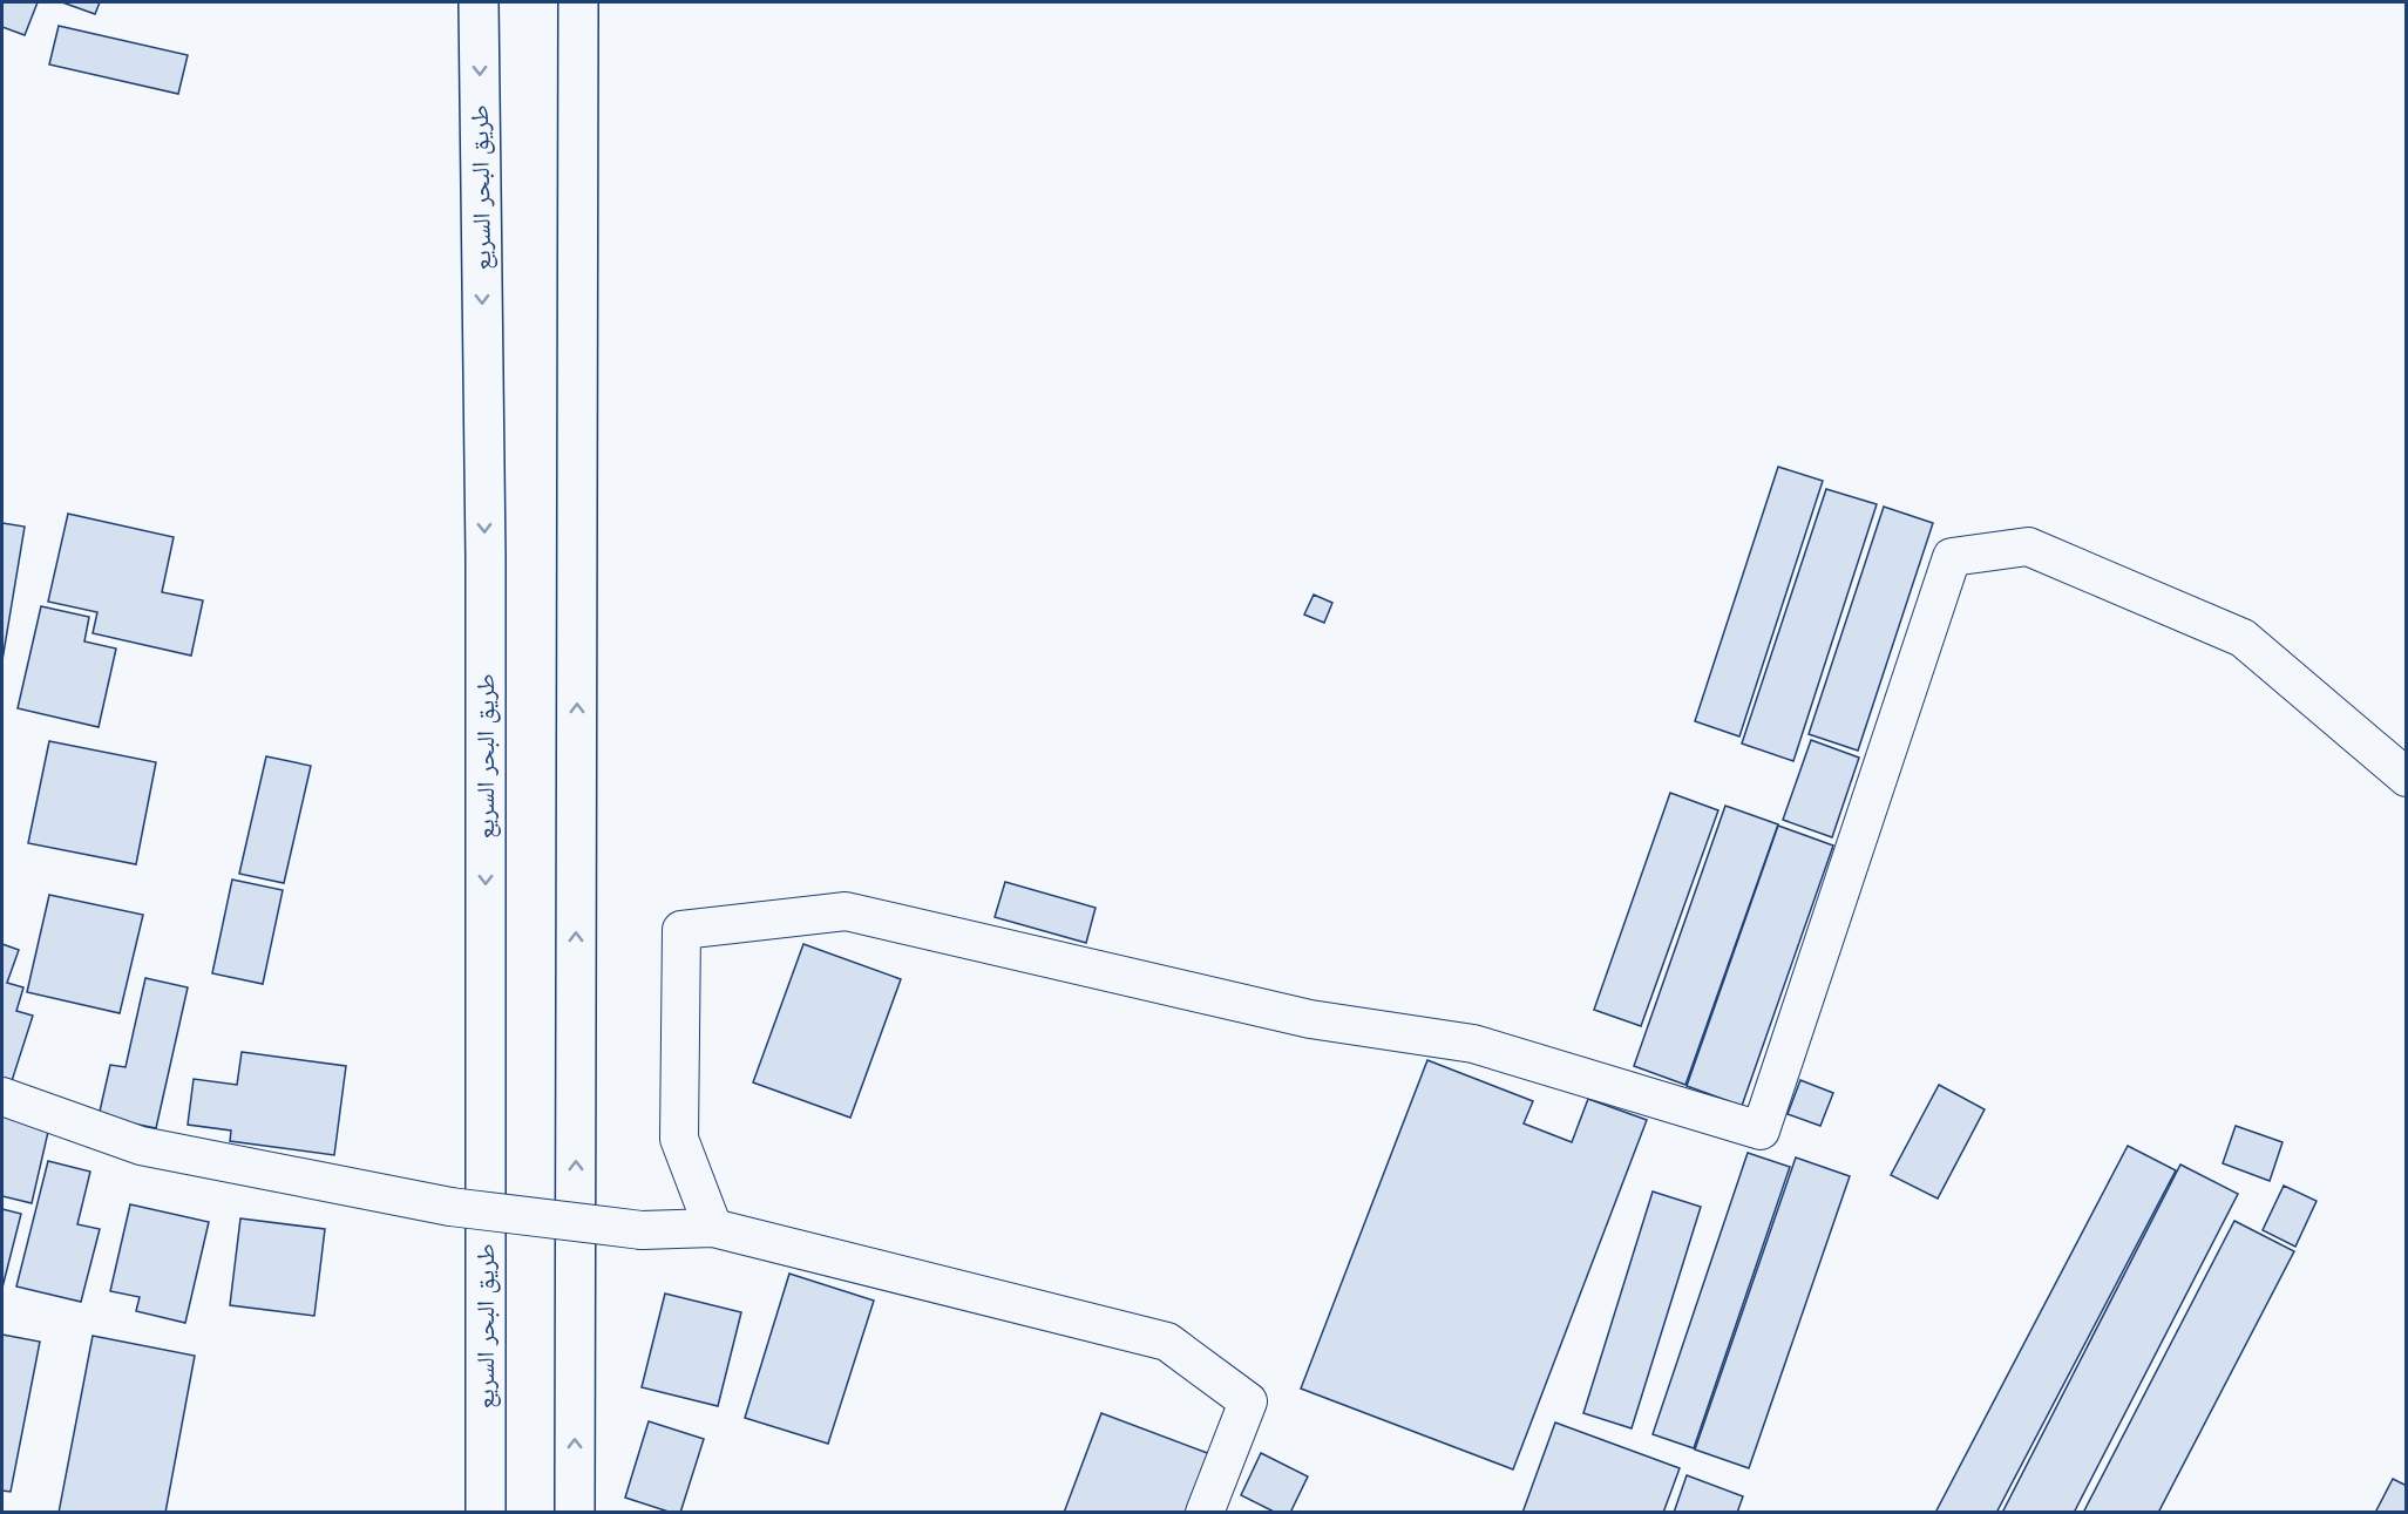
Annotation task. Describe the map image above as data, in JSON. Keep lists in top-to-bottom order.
{
  "streets": {
    "highway": ["طريق البحر السريع"]
  }
}
